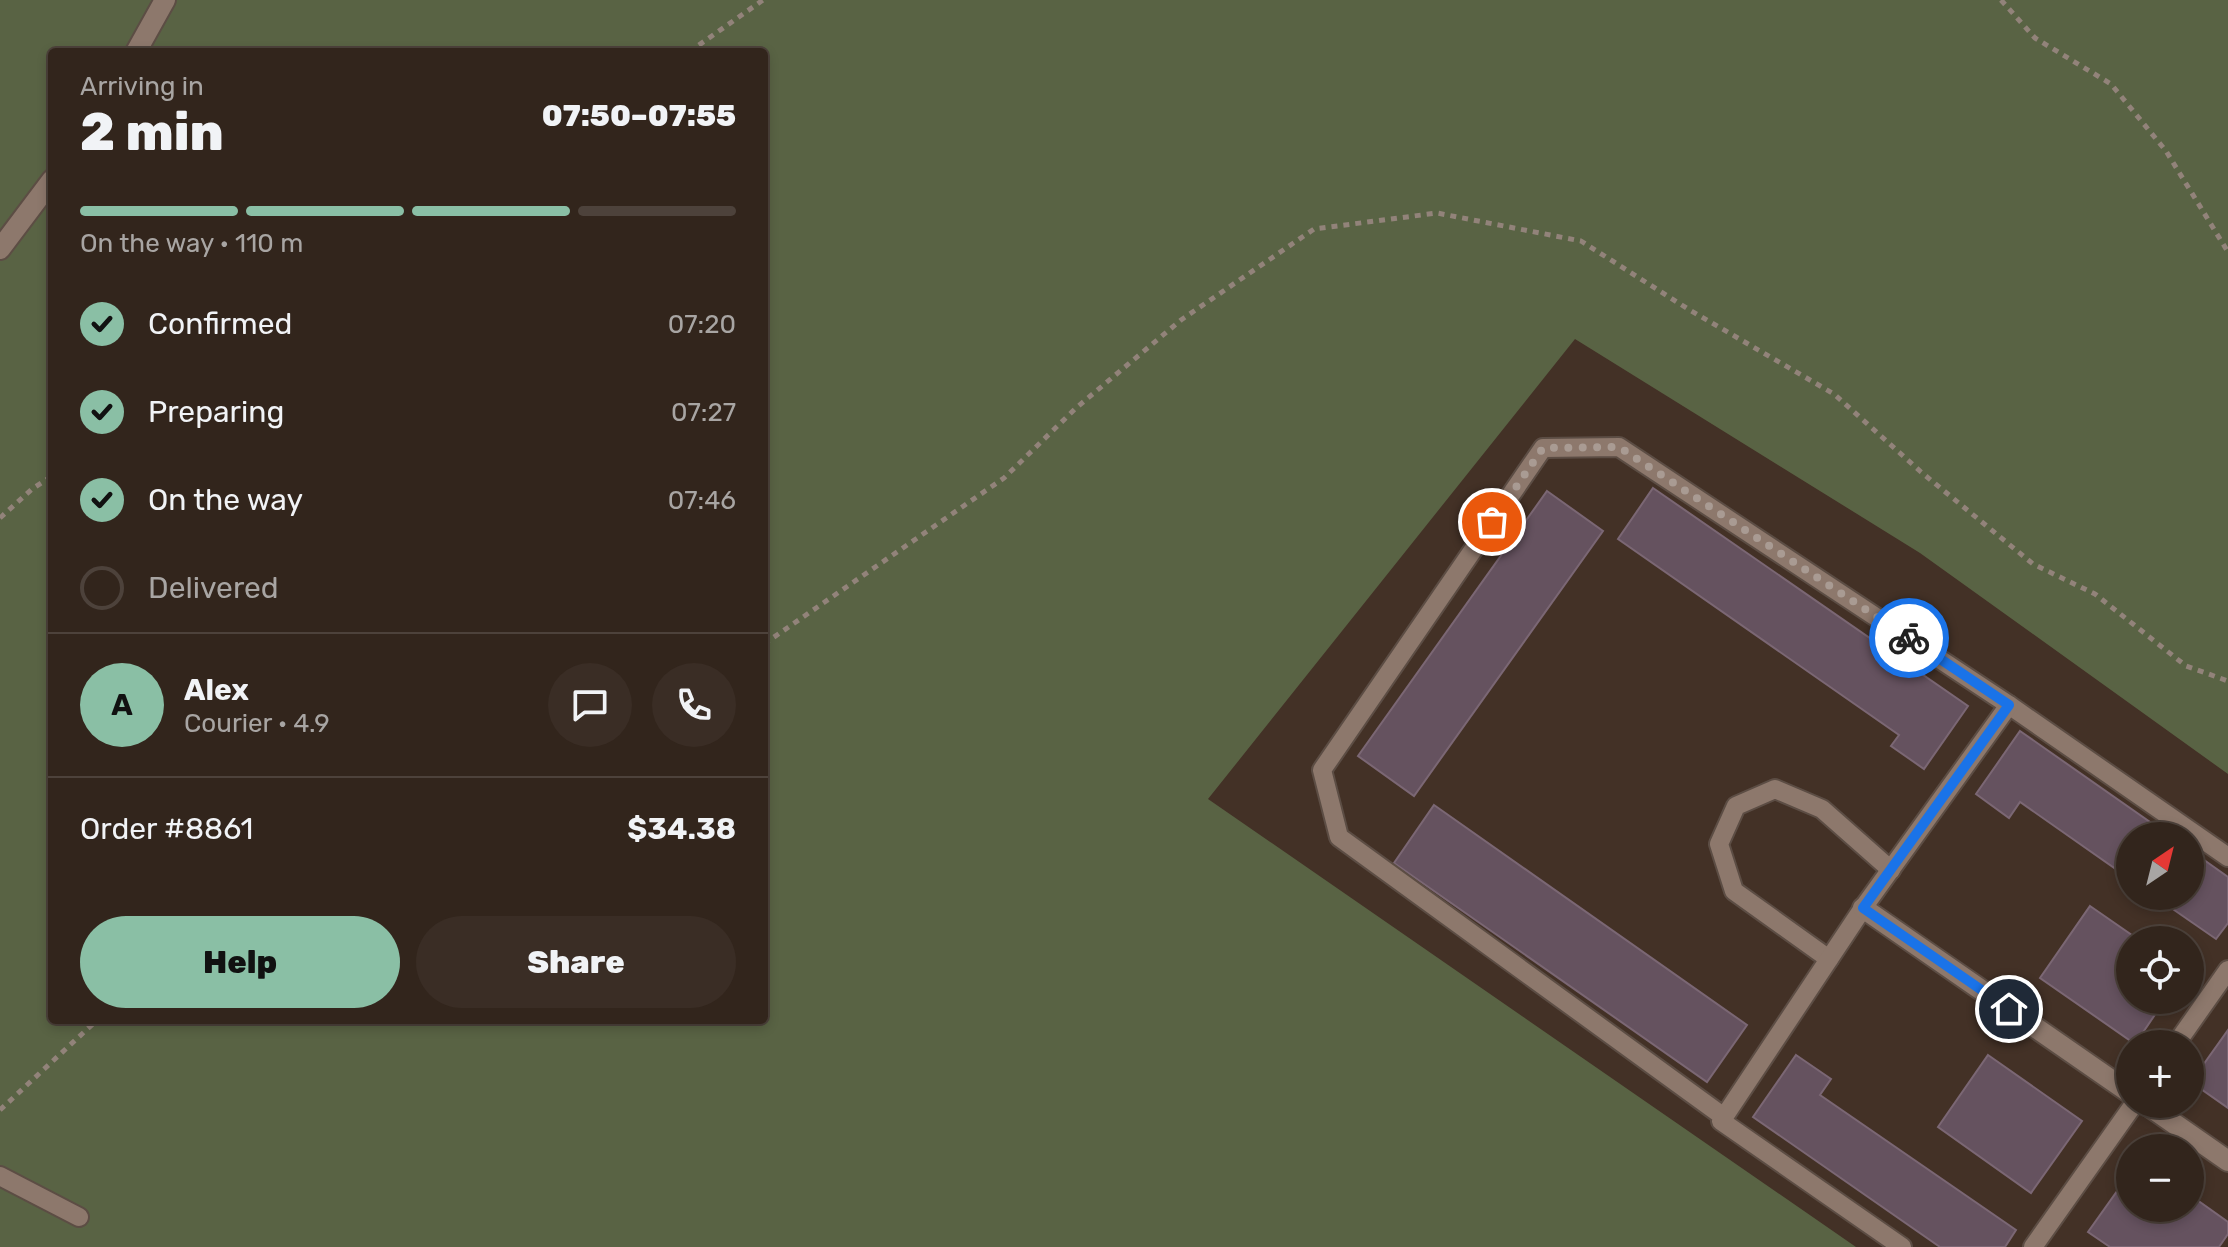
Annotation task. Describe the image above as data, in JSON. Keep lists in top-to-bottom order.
{
  "north": "top right",
  "page": {
    "heading": ["2 min", "Arriving in", "07:50–07:55"],
    "panel": [
      "Alex",
      "Courier · 4.9",
      "Order #8861",
      "$34.38"
    ],
    "bar": "On the way · 110 m",
    "list": [
      ["Confirmed", "07:20"],
      ["Preparing", "07:27"],
      ["On the way", "07:46"],
      "Delivered"
    ],
    "round": "A",
    "map_buttons": ["+", "−"],
    "buttons": ["Help", "Share"]
  }
}
